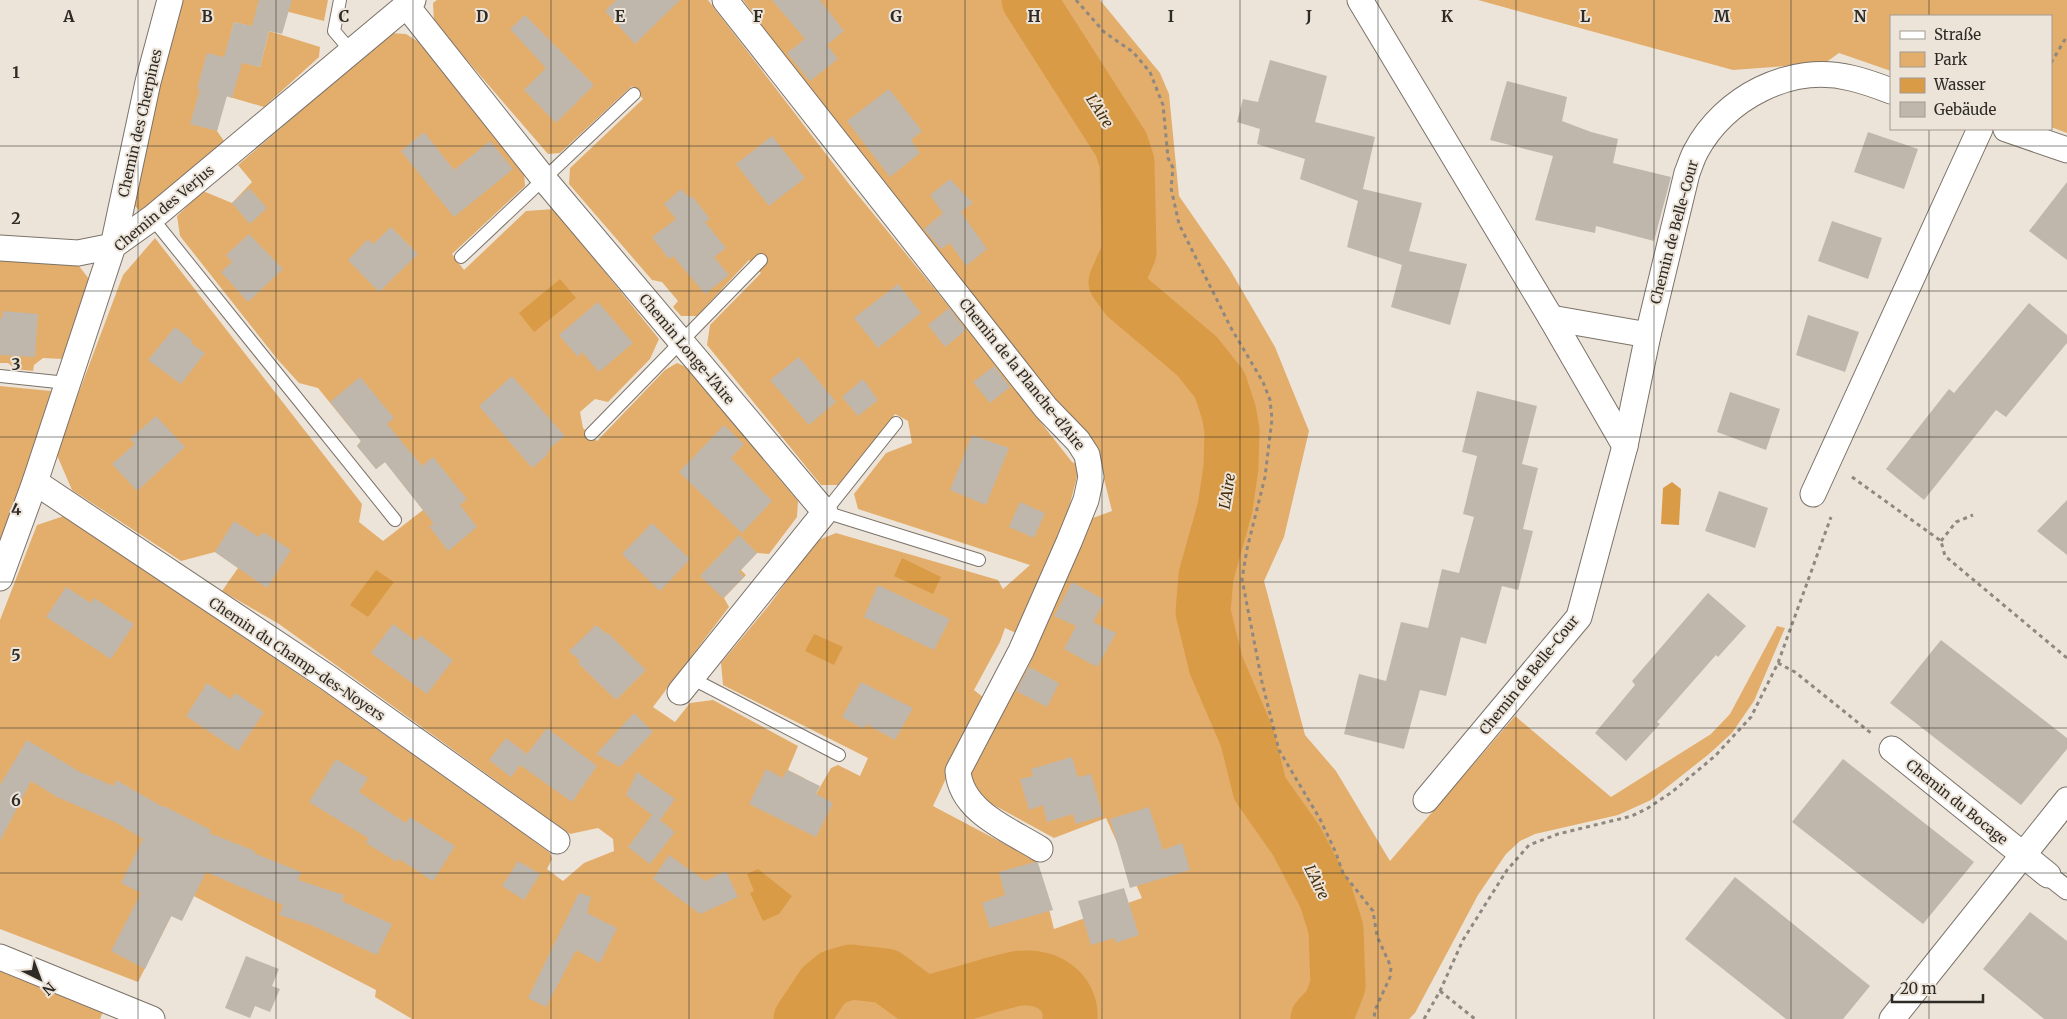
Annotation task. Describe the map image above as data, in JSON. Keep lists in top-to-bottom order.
{
  "streets": {
    "street": [
      "Chemin des Cherpines",
      "Chemin des Verjus",
      "Chemin de Belle-Cour",
      "Chemin Longe-l'Aire",
      "Chemin de la Planche-d'Aire",
      "Chemin du Champ-des-Noyers",
      "Chemin du Bocage"
    ]
  },
  "crossings": [
    ["Chemin des Cherpines", "Chemin des Verjus"],
    ["Chemin des Verjus", "Chemin Longe-l'Aire"],
    ["Chemin des Verjus", "Chemin du Champ-des-Noyers"]
  ],
  "water": ["L'Aire"],
  "legend": [
    "Straße",
    "Park",
    "Wasser",
    "Gebäude"
  ],
  "scale_bar": "20 m",
  "north": "bottom right",
  "grid": {
    "columns": [
      "A",
      "B",
      "C",
      "D",
      "E",
      "F",
      "G",
      "H",
      "I",
      "J",
      "K",
      "L",
      "M",
      "N"
    ],
    "rows": [
      "1",
      "2",
      "3",
      "4",
      "5",
      "6"
    ]
  }
}
